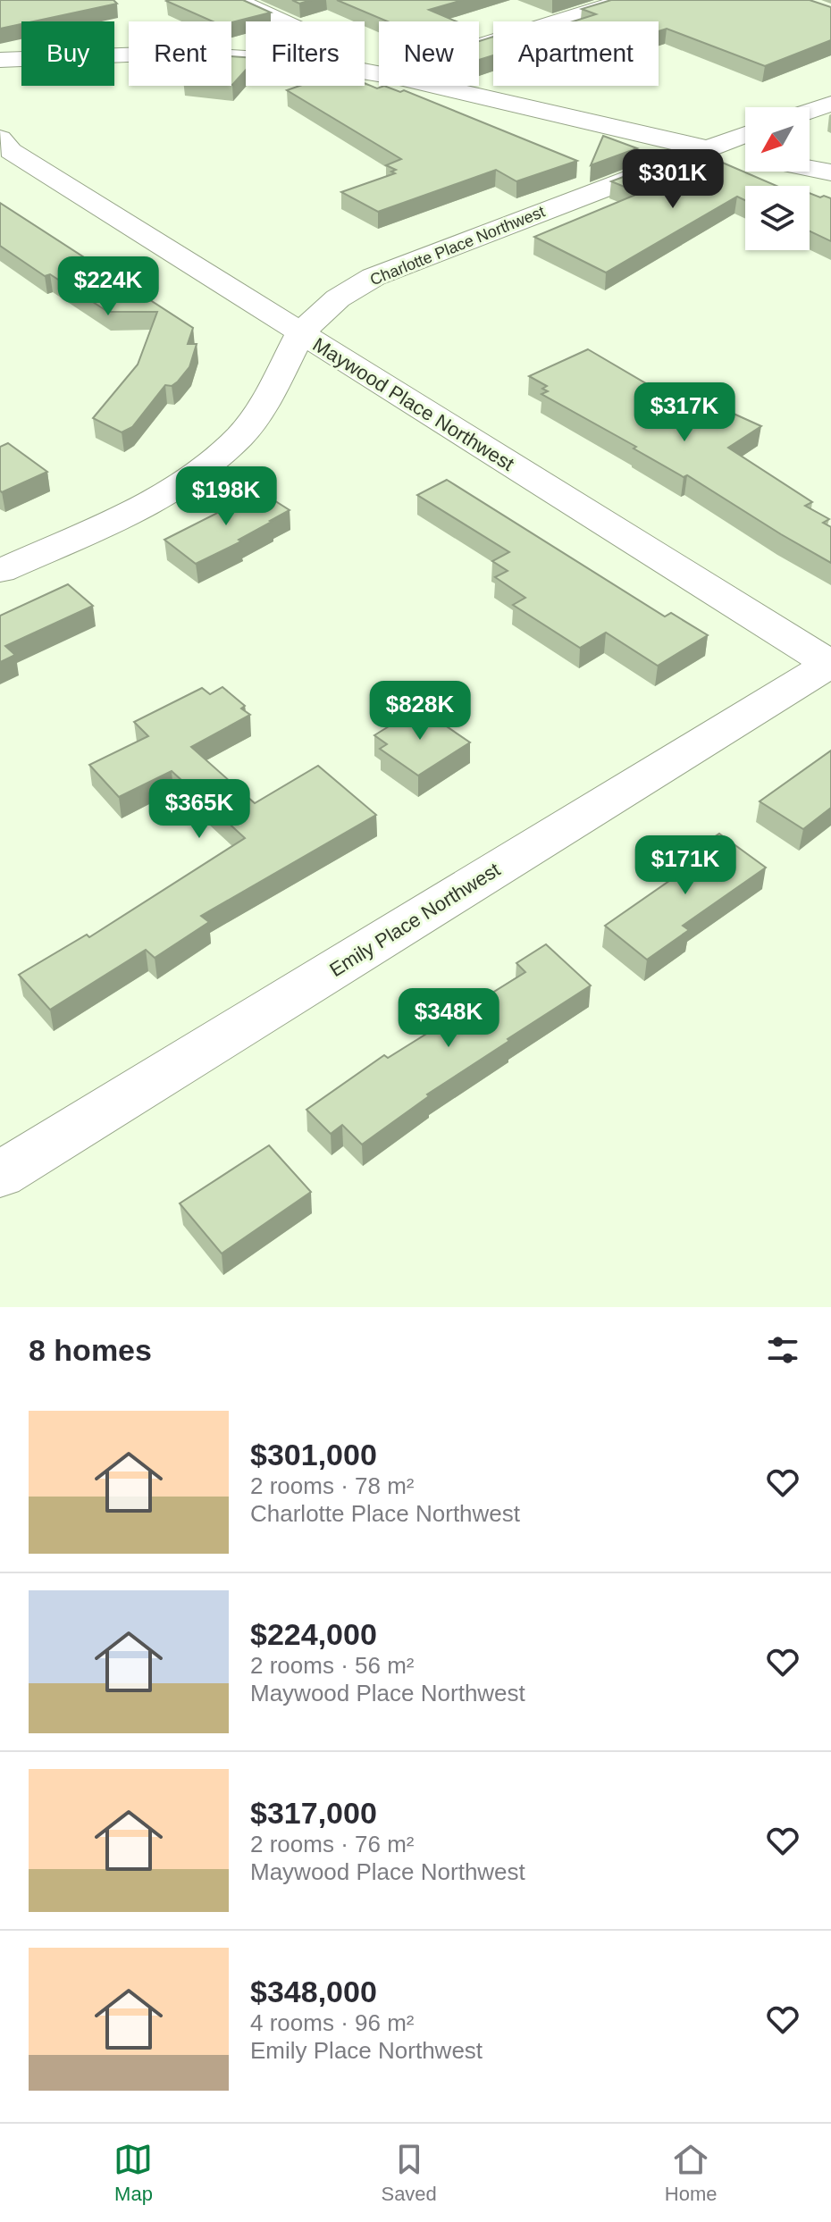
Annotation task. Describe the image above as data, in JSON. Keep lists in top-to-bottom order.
{
  "streets": {
    "street": ["Charlotte Place Northwest", "Maywood Place Northwest", "Emily Place Northwest"]
  },
  "crossings": [
    ["Charlotte Place Northwest", "Maywood Place Northwest"],
    ["Maywood Place Northwest", "Emily Place Northwest"]
  ],
  "north": "bottom left",
  "page": {
    "chip": [
      "Buy",
      "Rent",
      "Filters",
      "New",
      "Apartment"
    ],
    "price": [
      "$301K",
      "$224K",
      "$317K",
      "$198K",
      "$828K",
      "$365K",
      "$171K",
      "$348K"
    ],
    "heading": "8 homes",
    "list": [
      {
        "name": "$301,000",
        "note": "2 rooms · 78 m² · Charlotte Place Northwest"
      },
      {
        "name": "$224,000",
        "note": "2 rooms · 56 m² · Maywood Place Northwest"
      },
      {
        "name": "$317,000",
        "note": "2 rooms · 76 m² · Maywood Place Northwest"
      },
      {
        "name": "$348,000",
        "note": "4 rooms · 96 m² · Emily Place Northwest"
      }
    ],
    "tabs": ["Map", "Saved", "Home"]
  }
}
